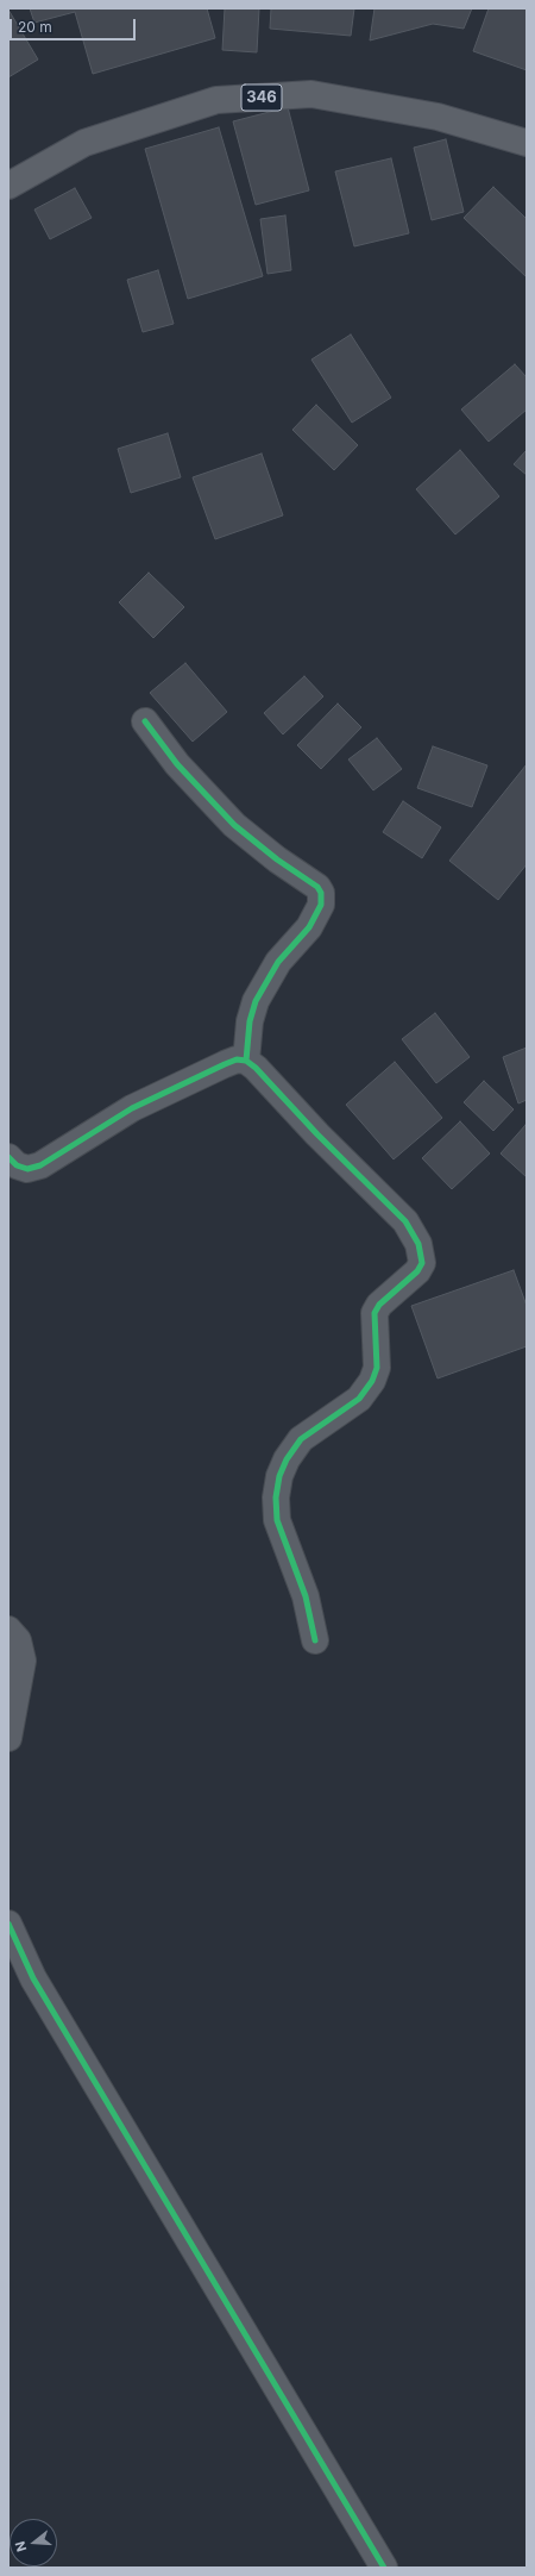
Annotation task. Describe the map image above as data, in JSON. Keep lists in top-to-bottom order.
{
  "streets": {
    "main road": ["346"]
  },
  "scale_bar": "20 m",
  "north": "left"
}
